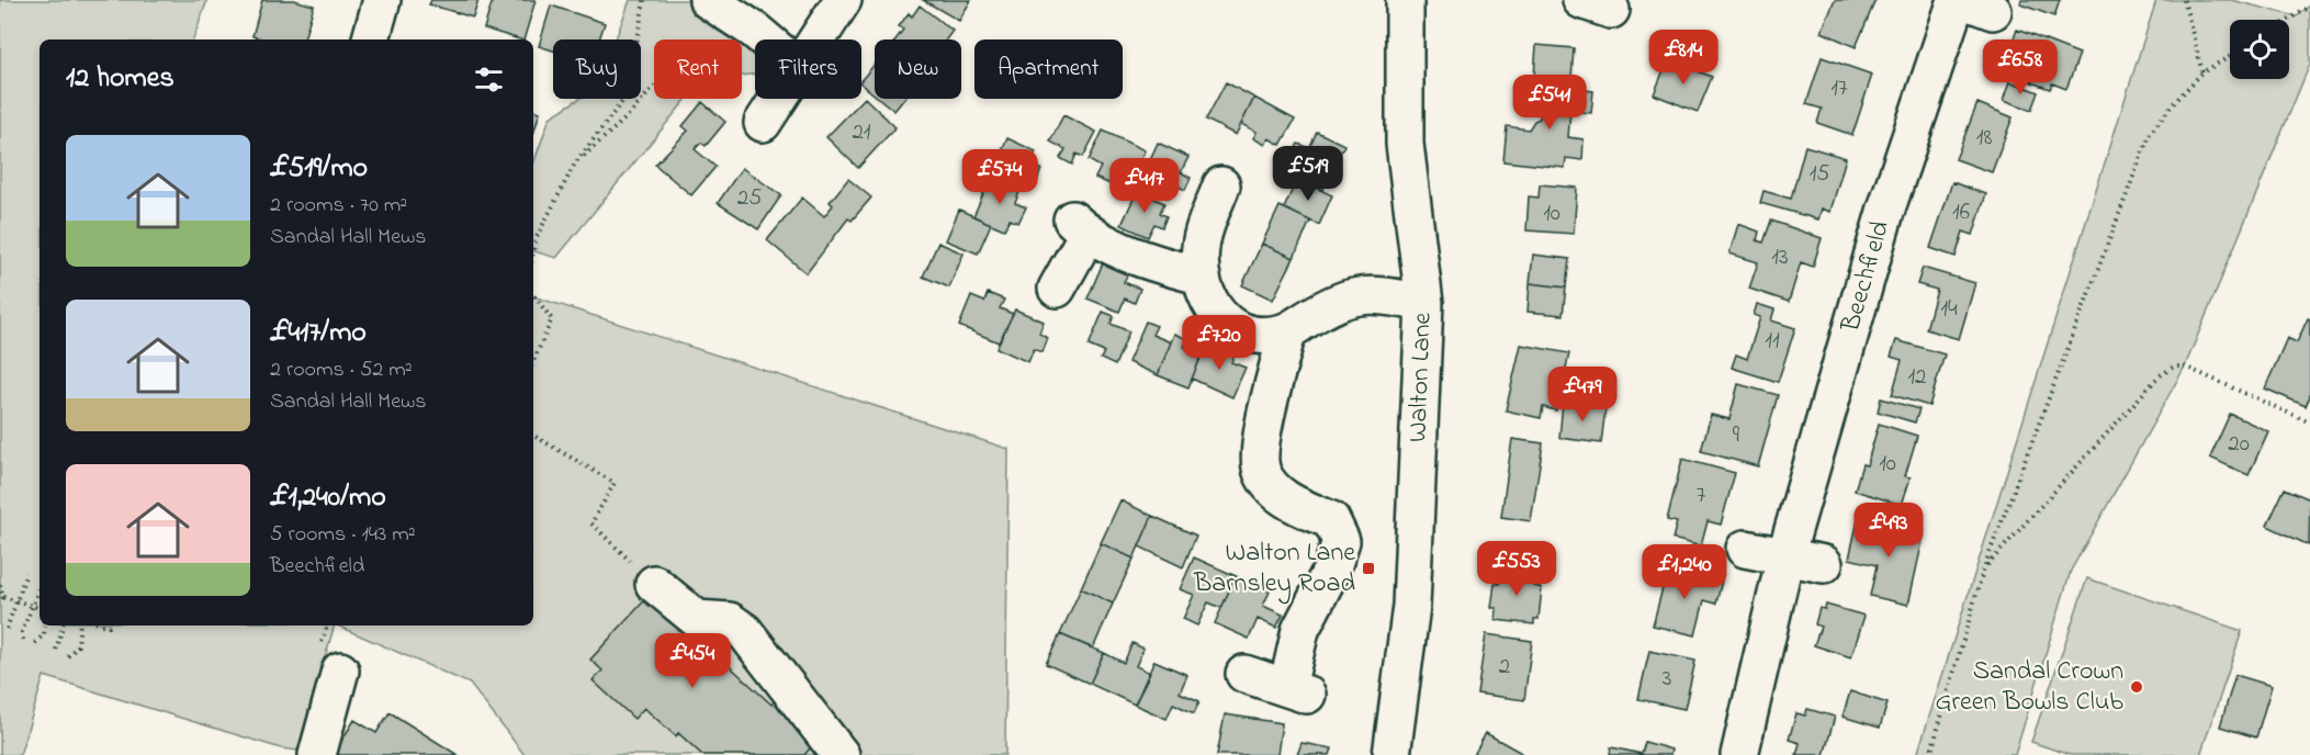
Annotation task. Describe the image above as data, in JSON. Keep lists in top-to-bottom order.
{
  "streets": {
    "street": ["Beechfield", "Walton Lane"]
  },
  "places": {
    "transit": ["Walton Lane Barnsley Road"],
    "other": ["Sandal Crown Green Bowls Club"]
  },
  "house_numbers": [
    "17",
    "21",
    "18",
    "15",
    "25",
    "16",
    "10",
    "13",
    "14",
    "11",
    "12",
    "9",
    "20",
    "10",
    "7",
    "2",
    "3"
  ],
  "page": {
    "price": [
      "£814",
      "£658",
      "£541",
      "£519",
      "£574",
      "£417",
      "£720",
      "£479",
      "£493",
      "£553",
      "£1,240",
      "£454"
    ],
    "chip": [
      "Buy",
      "Rent",
      "Filters",
      "New",
      "Apartment"
    ],
    "heading": "12 homes",
    "list": [
      {
        "name": "£519/mo",
        "note": "2 rooms · 70 m² · Sandal Hall Mews"
      },
      {
        "name": "£417/mo",
        "note": "2 rooms · 52 m² · Sandal Hall Mews"
      },
      {
        "name": "£1,240/mo",
        "note": "5 rooms · 143 m² · Beechfield"
      }
    ]
  }
}
